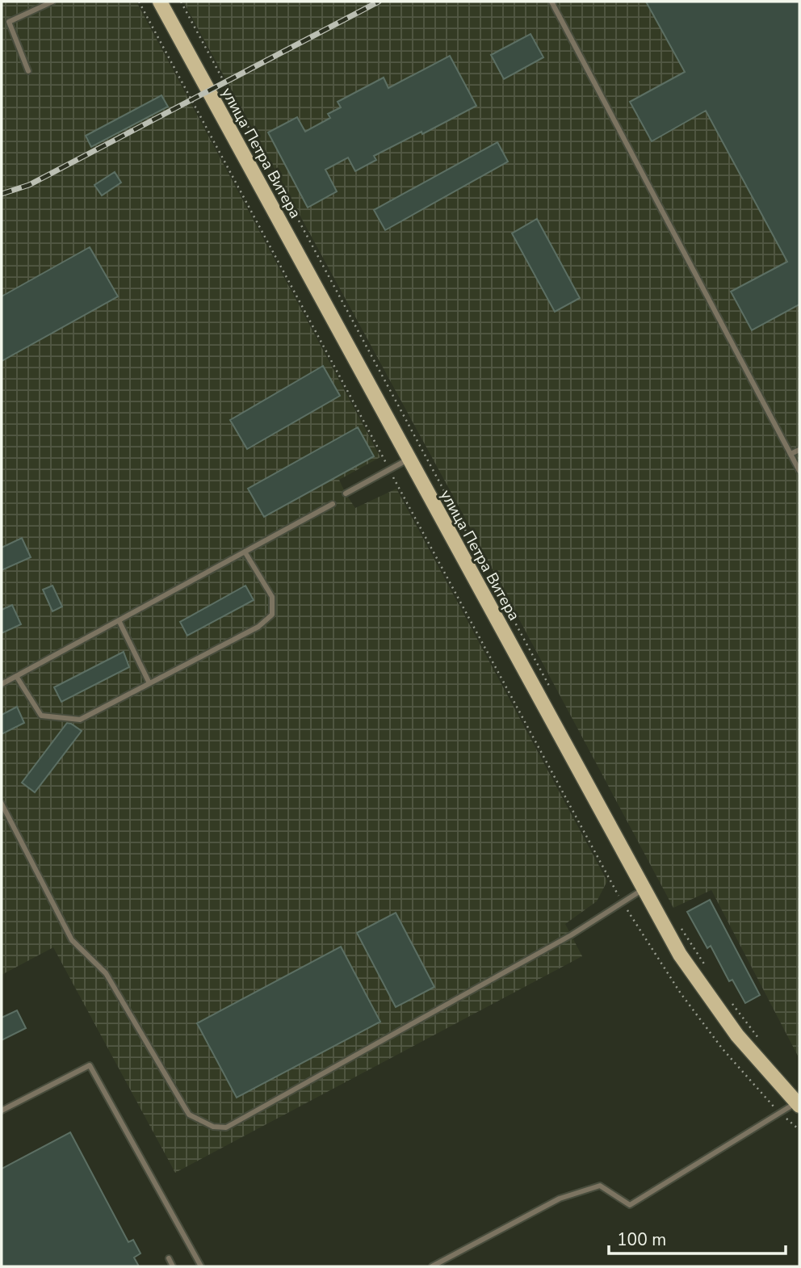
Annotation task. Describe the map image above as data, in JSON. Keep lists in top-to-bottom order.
{
  "streets": {
    "main road": ["улица Петра Витера"]
  },
  "scale_bar": "100 m"
}
